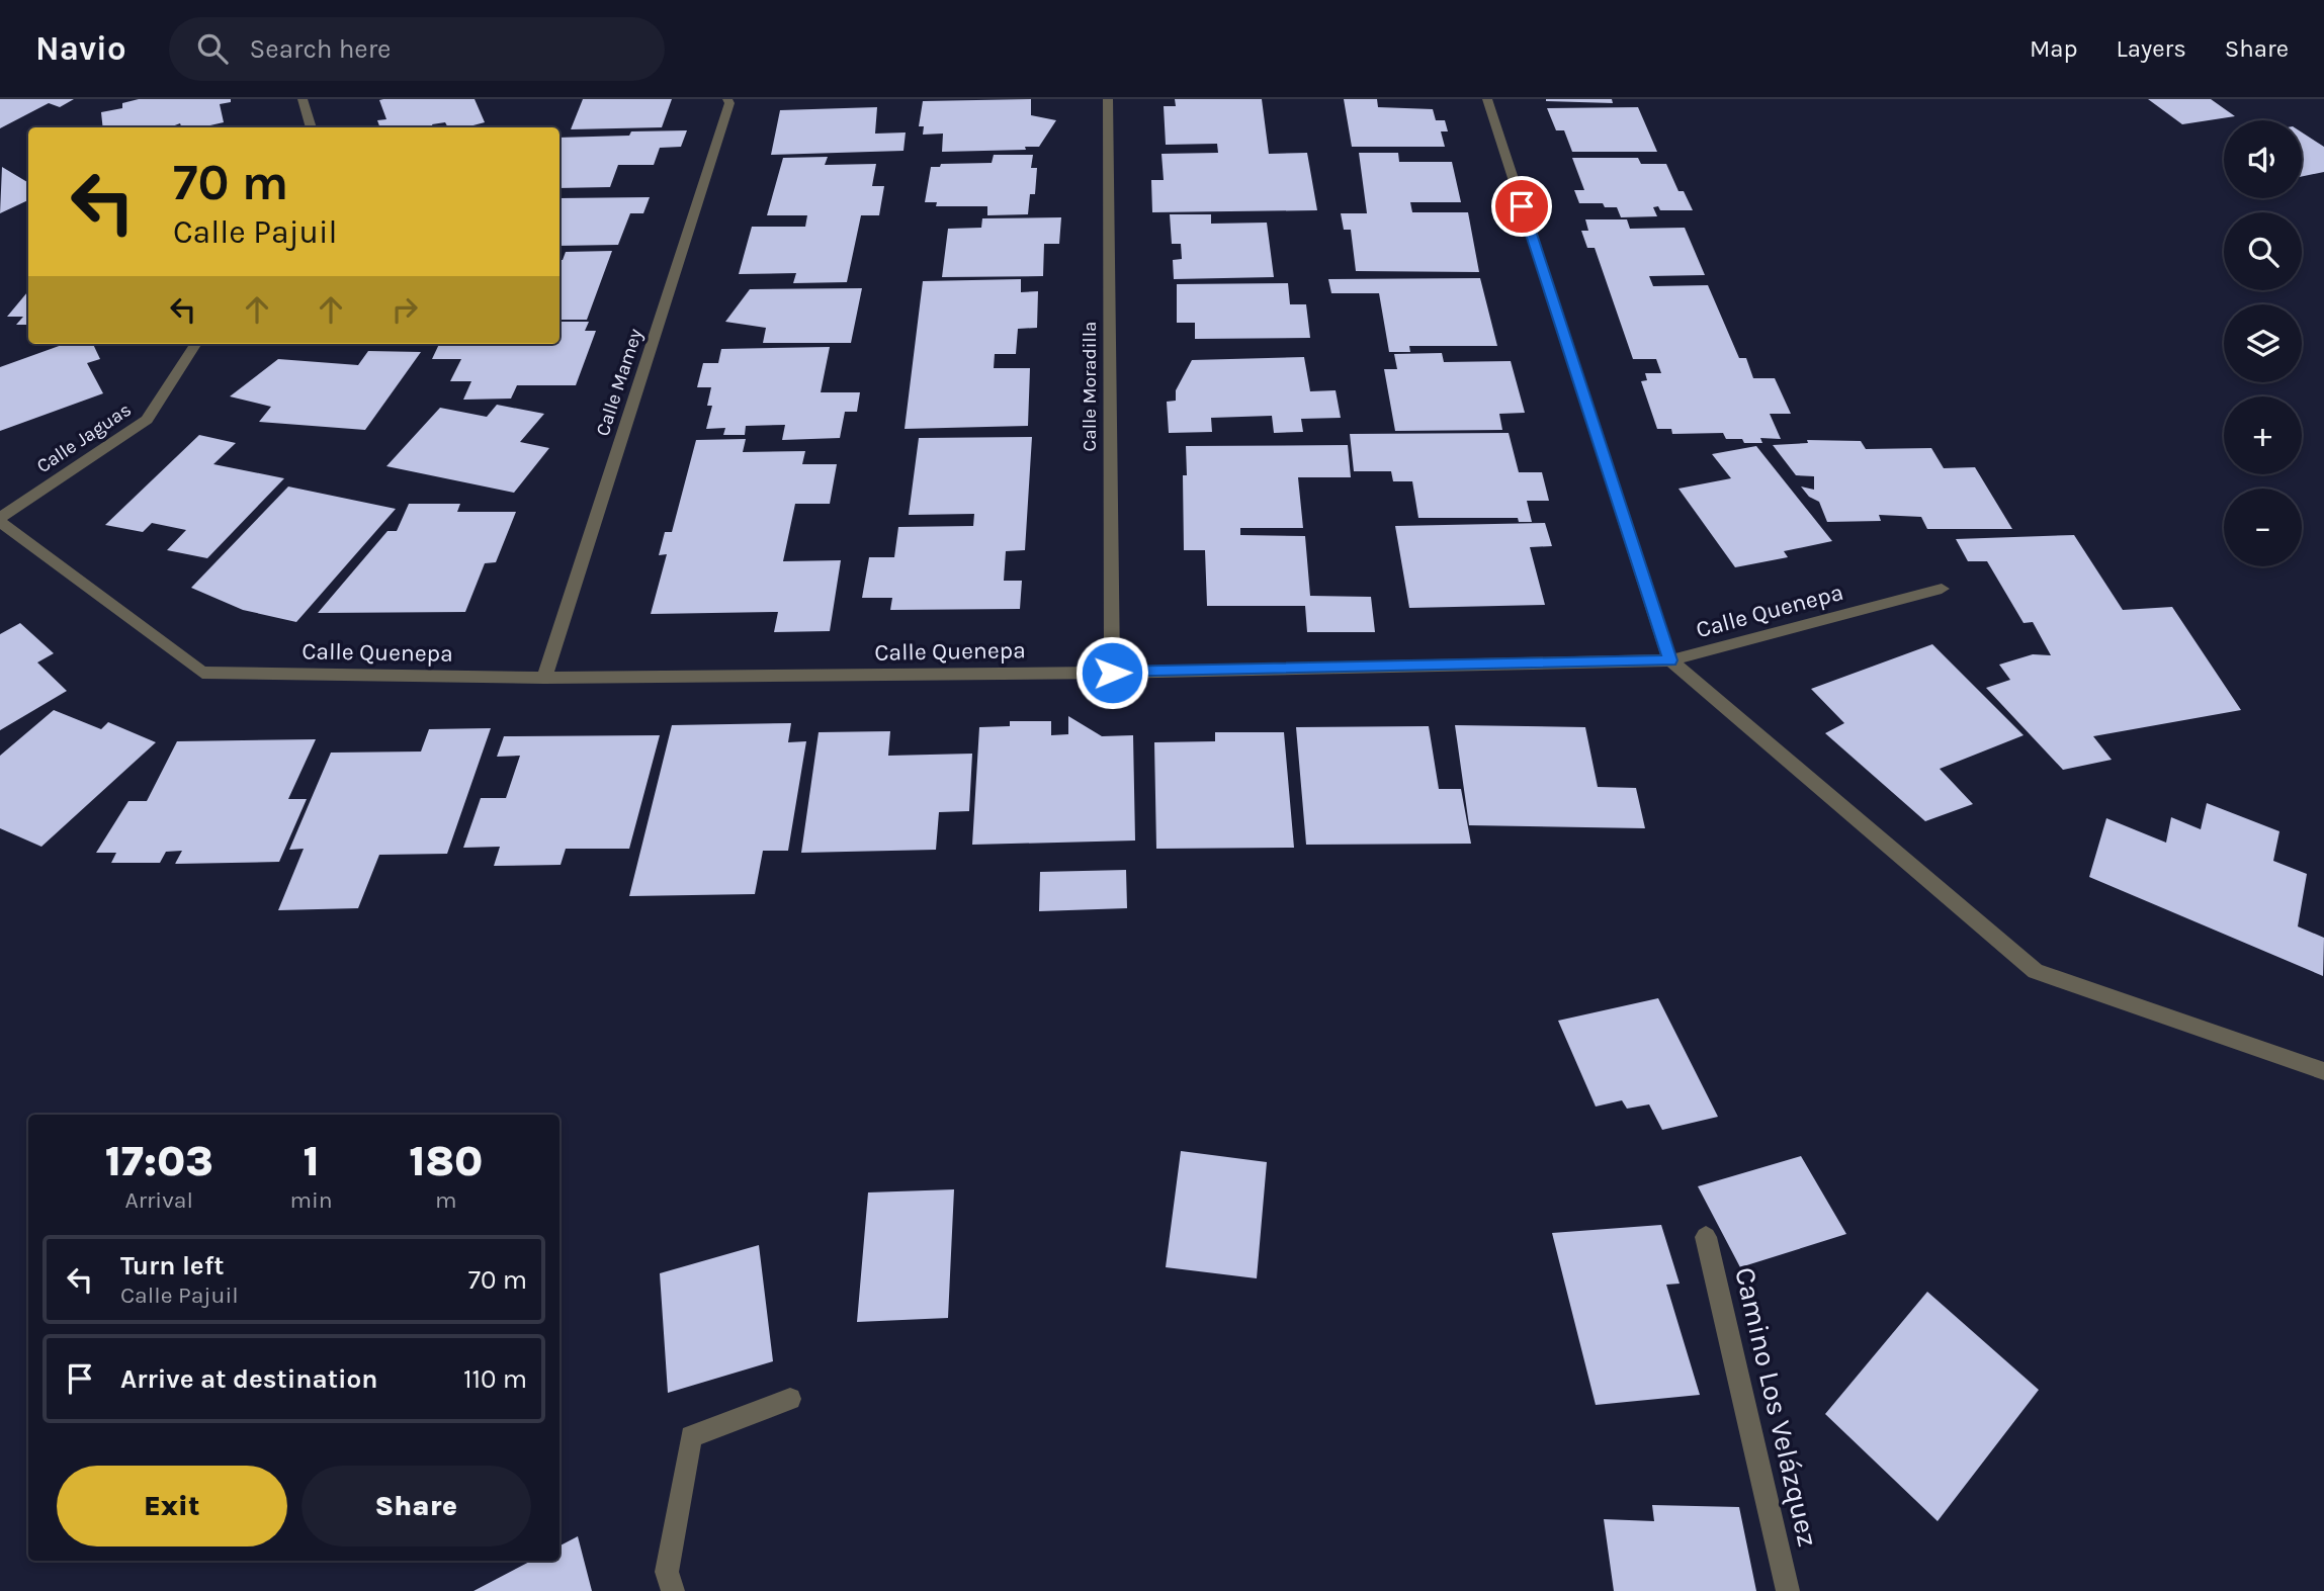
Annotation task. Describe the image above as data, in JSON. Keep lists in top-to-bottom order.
{
  "streets": {
    "street": [
      "Calle Mamey",
      "Calle Moradilla",
      "Calle Jaguas",
      "Calle Quenepa",
      "Camino Los Velázquez"
    ]
  },
  "crossings": [
    ["Calle Mamey", "Calle Quenepa"],
    ["Calle Moradilla", "Calle Quenepa"],
    ["Calle Jaguas", "Calle Quenepa"]
  ],
  "page": {
    "header": "Navio",
    "search": "Search here",
    "nav": ["Map", "Layers", "Share"],
    "map_buttons": ["+", "−"],
    "turn": ["70 m", "Calle Pajuil"],
    "eta": [
      "17:03",
      "Arrival",
      "1",
      "min",
      "180",
      "m"
    ],
    "list": [
      {
        "name": "Turn left",
        "note": "Calle Pajuil",
        "value": "70 m"
      },
      {
        "name": "Arrive at destination",
        "value": "110 m"
      }
    ],
    "buttons": ["Exit", "Share"]
  }
}
